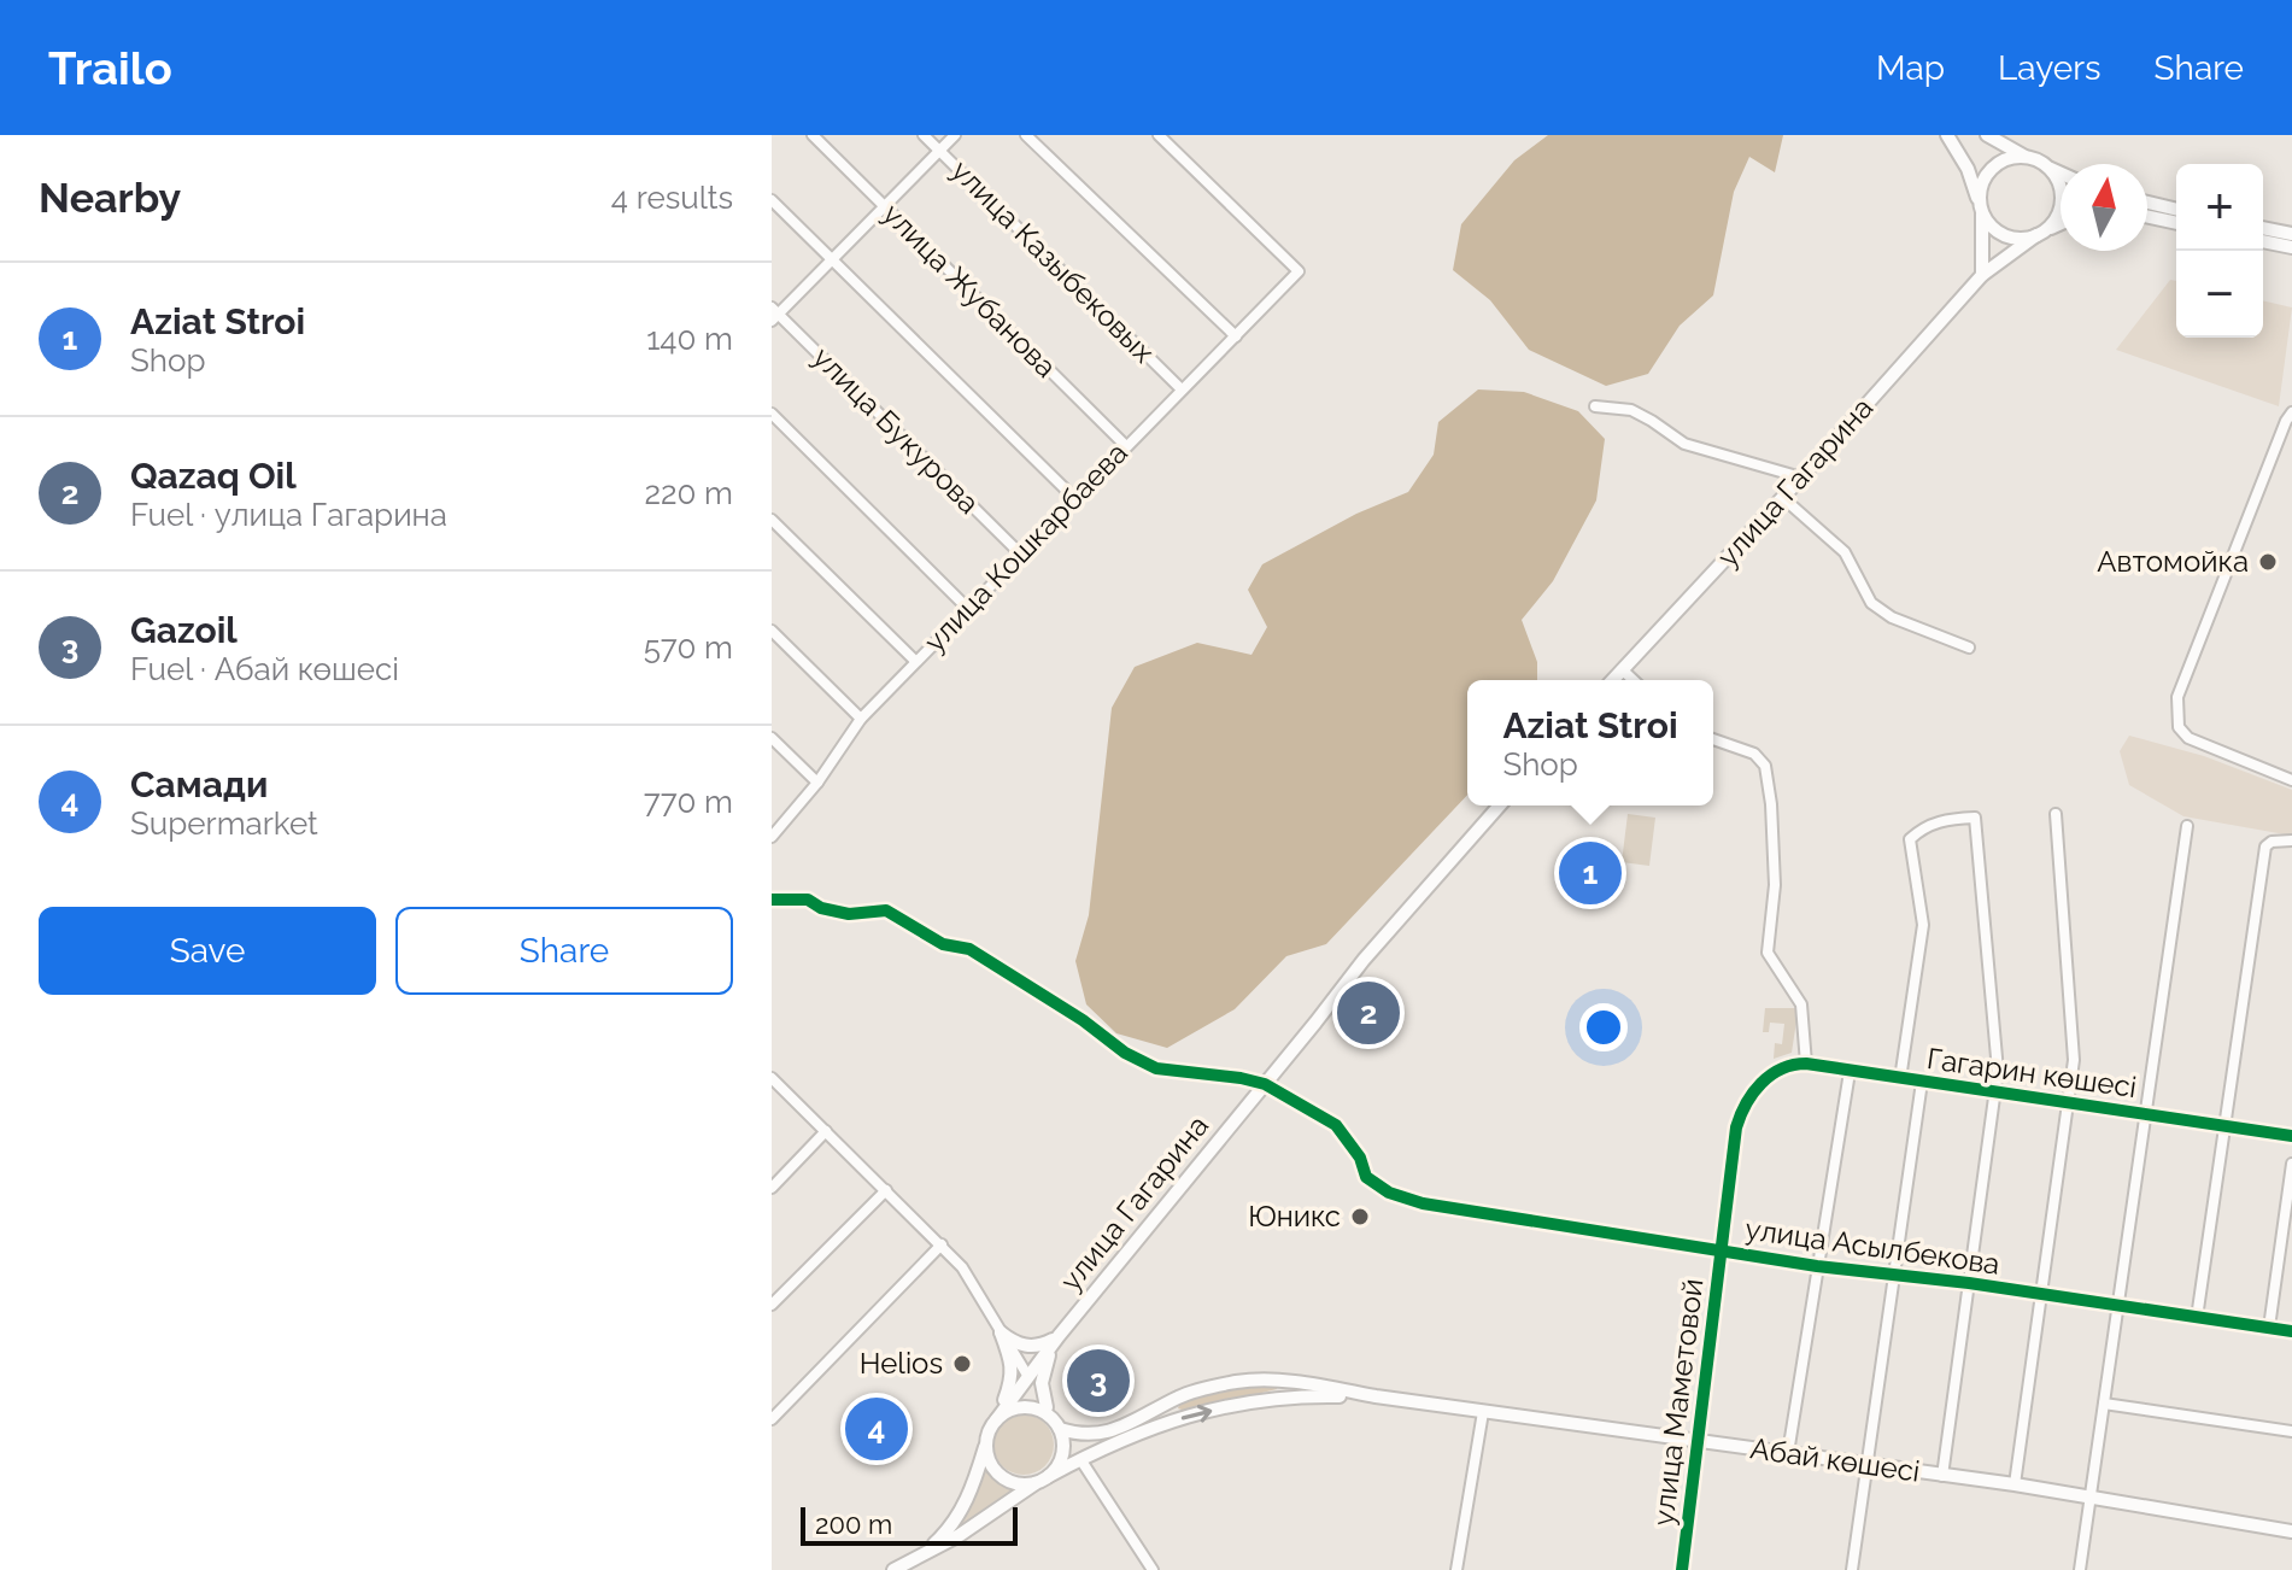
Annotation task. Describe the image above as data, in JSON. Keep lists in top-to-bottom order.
{
  "streets": {
    "main road": ["улица Гагарина", "Абай көшесі"],
    "street": [
      "улица Казыбековых",
      "улица Жубанова",
      "улица Букурова",
      "улица Кошкарбаева",
      "Гагарин көшесі",
      "улица Асылбекова",
      "улица Маметовой"
    ]
  },
  "crossings": [
    ["улица Казыбековых", "улица Кошкарбаева"],
    ["улица Жубанова", "улица Кошкарбаева"],
    ["улица Букурова", "улица Кошкарбаева"],
    ["улица Гагарина", "улица Асылбекова"],
    ["улица Гагарина", "Абай көшесі"],
    ["Гагарин көшесі", "улица Маметовой"],
    ["улица Асылбекова", "улица Маметовой"],
    ["улица Маметовой", "Абай көшесі"]
  ],
  "places": ["Автомойка", "Юникс", "Helios"],
  "scale_bar": "200 m",
  "north": "top",
  "page": {
    "header": "Trailo",
    "nav": ["Map", "Layers", "Share"],
    "heading": ["Nearby", "4 results"],
    "map_buttons": ["+", "−"],
    "list": [
      {
        "mark": "1",
        "name": "Aziat Stroi",
        "note": "Shop",
        "value": "140 m"
      },
      {
        "mark": "2",
        "name": "Qazaq Oil",
        "note": "Fuel · улица Гагарина",
        "value": "220 m"
      },
      {
        "mark": "3",
        "name": "Gazoil",
        "note": "Fuel · Абай көшесі",
        "value": "570 m"
      },
      {
        "mark": "4",
        "name": "Самади",
        "note": "Supermarket",
        "value": "770 m"
      }
    ],
    "popup": ["Aziat Stroi", "Shop"],
    "pins": [
      "1",
      "2",
      "3",
      "4"
    ],
    "buttons": ["Save", "Share"],
    "scale": "200 m"
  }
}
